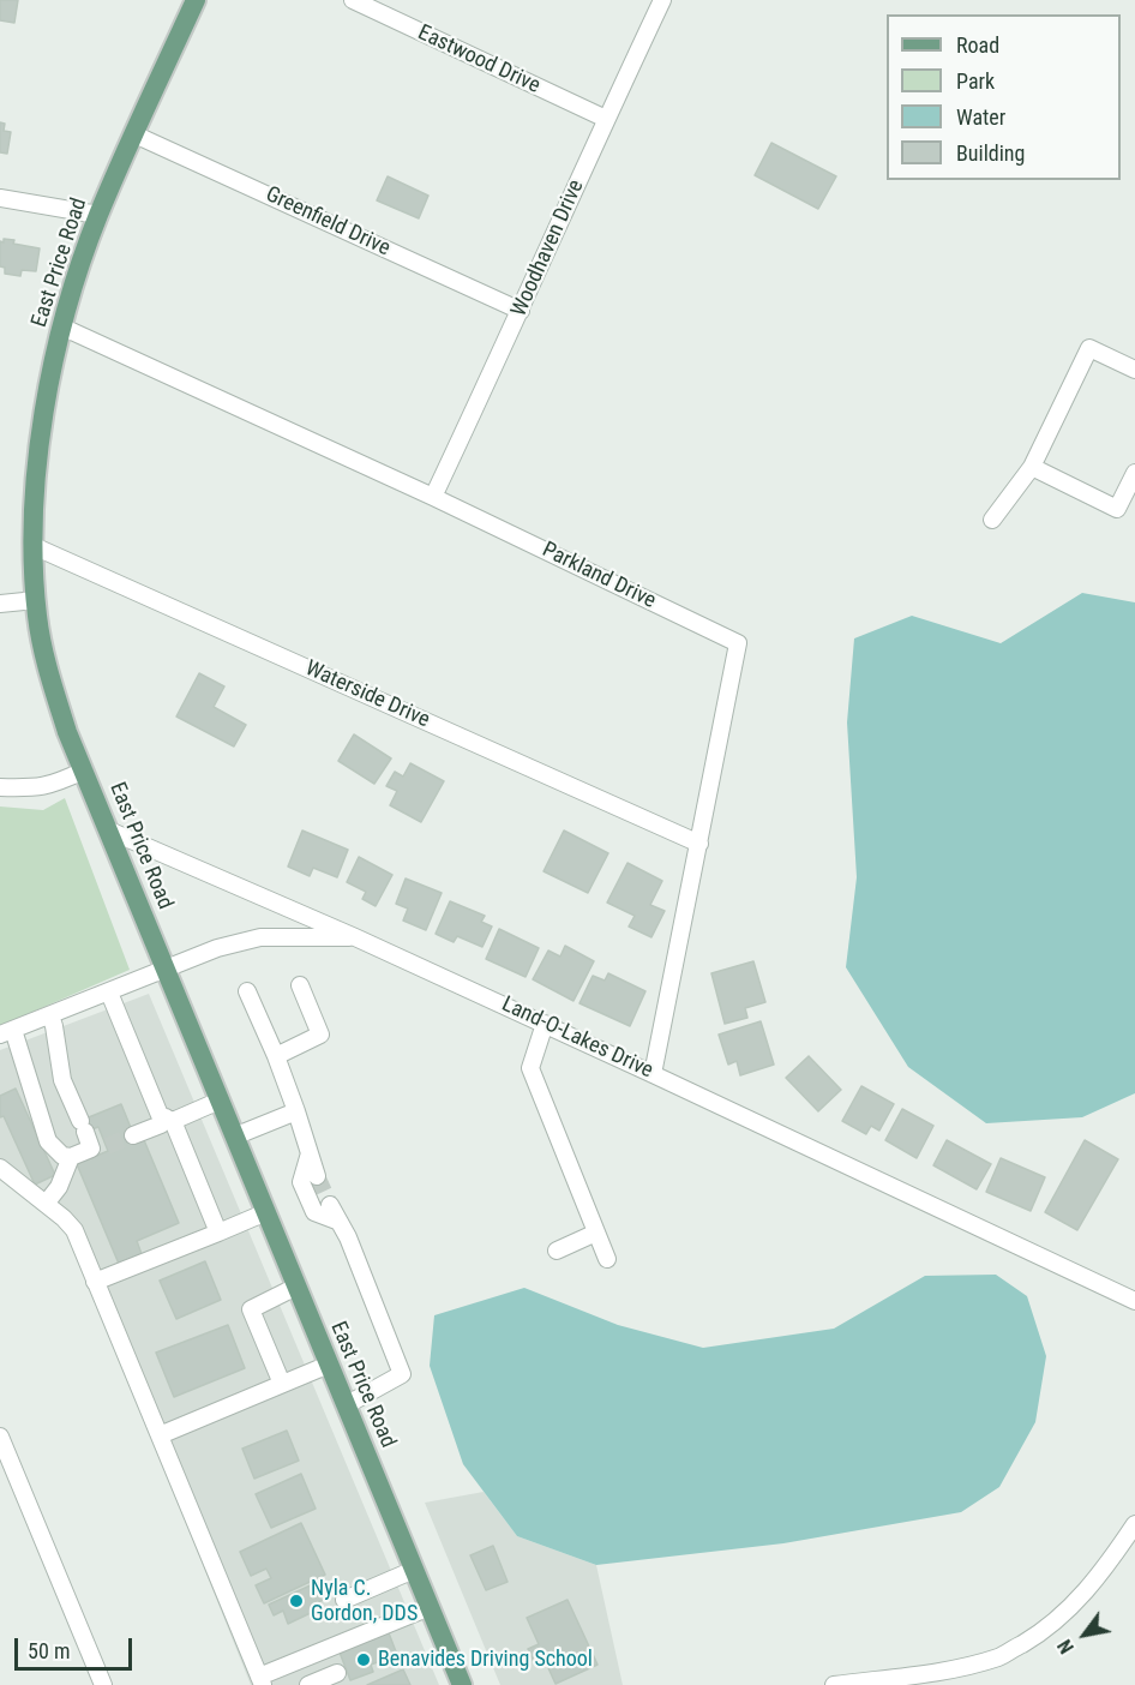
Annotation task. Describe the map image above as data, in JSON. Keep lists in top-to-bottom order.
{
  "streets": {
    "main road": ["East Price Road"],
    "street": [
      "Eastwood Drive",
      "Greenfield Drive",
      "Woodhaven Drive",
      "Parkland Drive",
      "Waterside Drive",
      "Land-O-Lakes Drive"
    ]
  },
  "crossings": [
    ["Eastwood Drive", "Woodhaven Drive"],
    ["Greenfield Drive", "Woodhaven Drive"],
    ["Greenfield Drive", "East Price Road"],
    ["Woodhaven Drive", "Parkland Drive"],
    ["East Price Road", "Parkland Drive"],
    ["East Price Road", "Waterside Drive"],
    ["East Price Road", "Land-O-Lakes Drive"],
    ["Parkland Drive", "Waterside Drive"],
    ["Parkland Drive", "Land-O-Lakes Drive"]
  ],
  "places": ["Nyla C. Gordon, DDS", "Benavides Driving School"],
  "legend": [
    "Road",
    "Park",
    "Water",
    "Building"
  ],
  "scale_bar": "50 m",
  "north": "bottom left"
}
